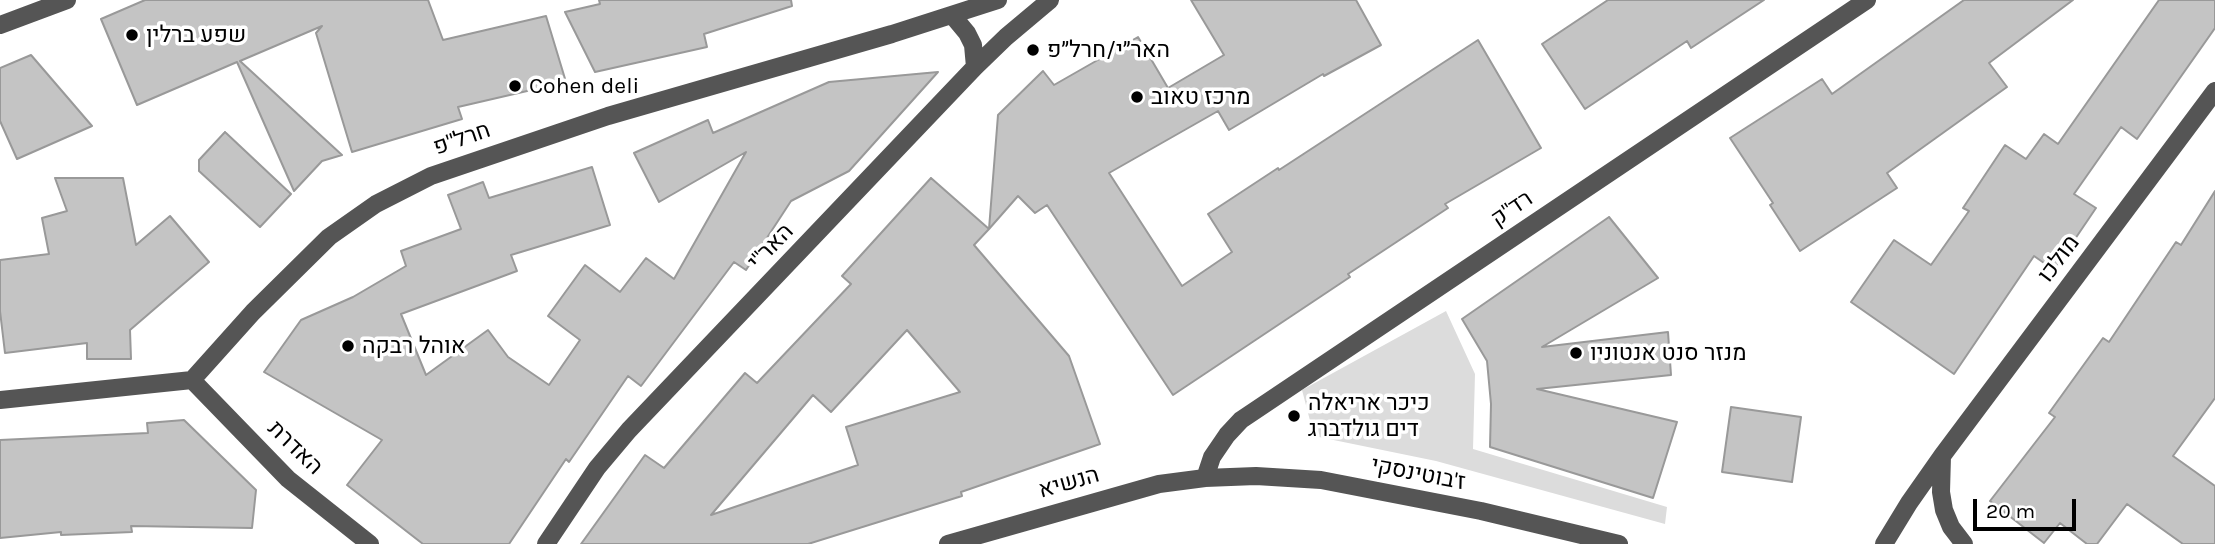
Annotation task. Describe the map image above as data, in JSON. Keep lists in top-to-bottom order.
{
  "streets": {
    "street": [
      "חרל\"פ",
      "רד\"ק",
      "האר\"י",
      "מולכו",
      "האדרת",
      "ז'בוטינסקי",
      "הנשיא"
    ]
  },
  "crossings": [
    ["חרל\"פ", "האדרת"],
    ["רד\"ק", "ז'בוטינסקי"],
    ["רד\"ק", "הנשיא"],
    ["ז'בוטינסקי", "הנשיא"]
  ],
  "places": [
    "שפע ברלין",
    "האר״י/חרל״פ",
    "Cohen deli",
    "מרכז טאוב",
    "אוהל רבקה",
    "מנזר סנט אנטוניו",
    "כיכר אריאלה דים גולדברג"
  ],
  "scale_bar": "20 m"
}
